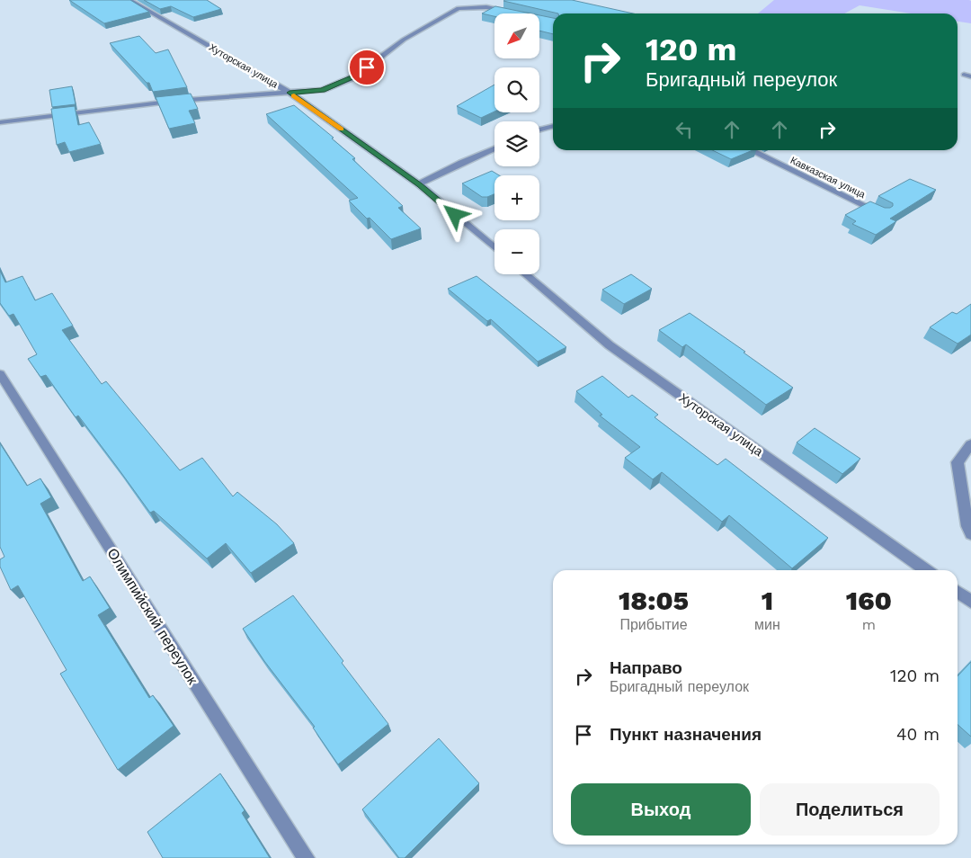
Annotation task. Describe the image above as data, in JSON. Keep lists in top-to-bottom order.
{
  "streets": {
    "street": ["Хуторская улица", "Кавказская улица", "Олимпийский переулок"]
  },
  "north": "bottom left",
  "page": {
    "map_buttons": ["+", "−"],
    "turn": ["120 m", "Бригадный переулок"],
    "eta": [
      "18:05",
      "Прибытие",
      "1",
      "мин",
      "160",
      "m"
    ],
    "list": [
      {
        "name": "Направо",
        "note": "Бригадный переулок",
        "value": "120 m"
      },
      {
        "name": "Пункт назначения",
        "value": "40 m"
      }
    ],
    "buttons": ["Выход", "Поделиться"]
  }
}
